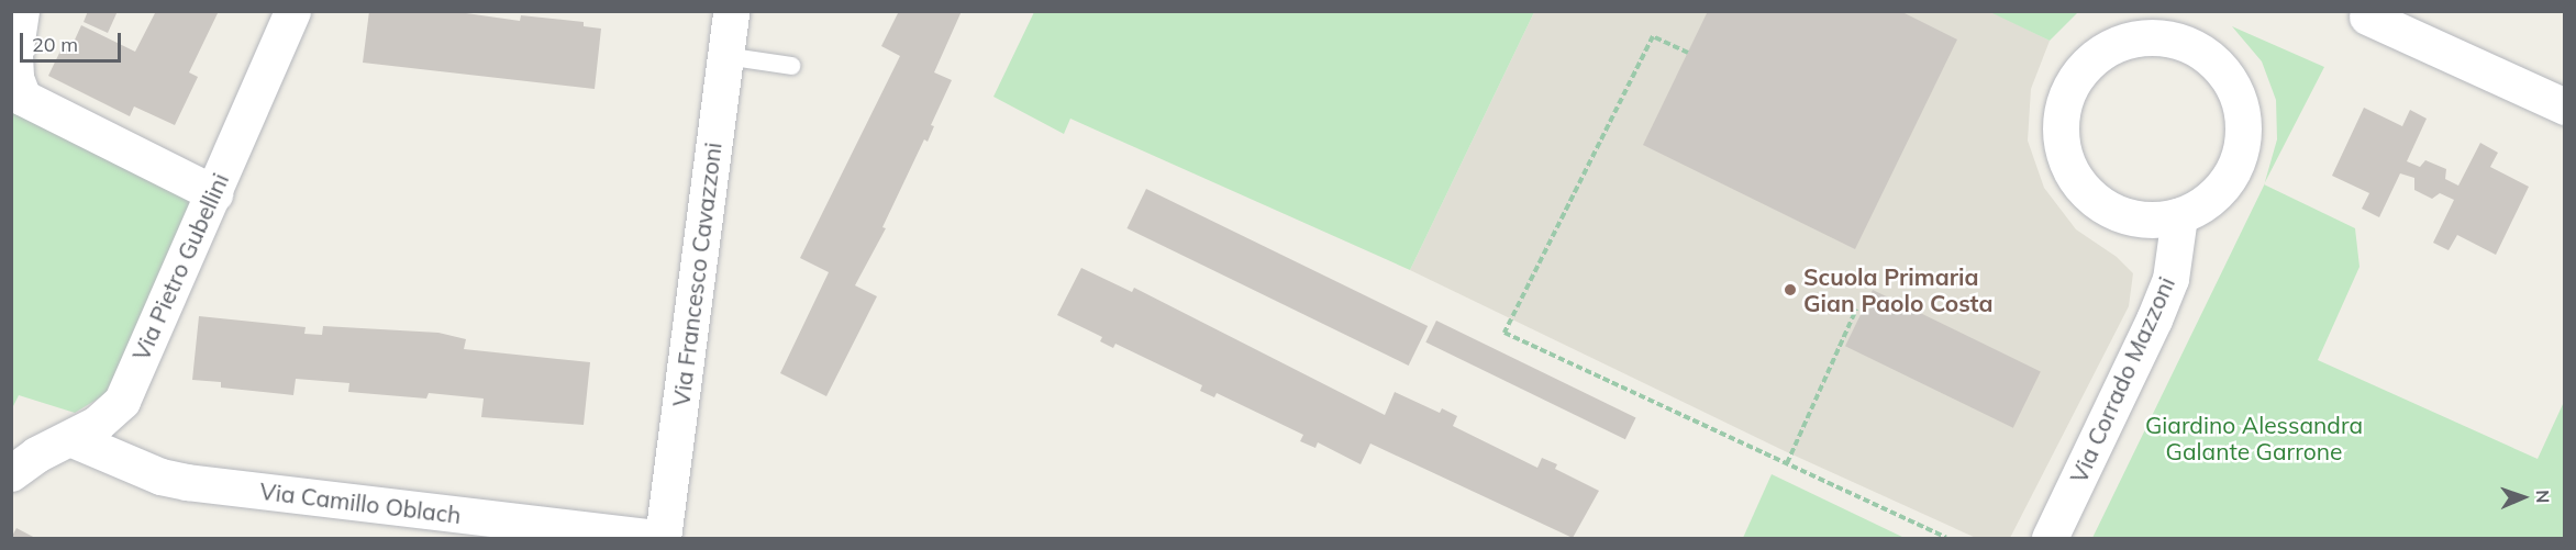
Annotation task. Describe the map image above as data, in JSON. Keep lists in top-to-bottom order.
{
  "streets": {
    "street": [
      "Via Pietro Gubellini",
      "Via Francesco Cavazzoni",
      "Via Corrado Mazzoni",
      "Via Camillo Oblach"
    ]
  },
  "crossings": [
    ["Via Pietro Gubellini", "Via Camillo Oblach"]
  ],
  "parks": ["Giardino Alessandra Galante Garrone"],
  "places": ["Scuola Primaria Gian Paolo Costa"],
  "scale_bar": "20 m",
  "north": "right"
}
